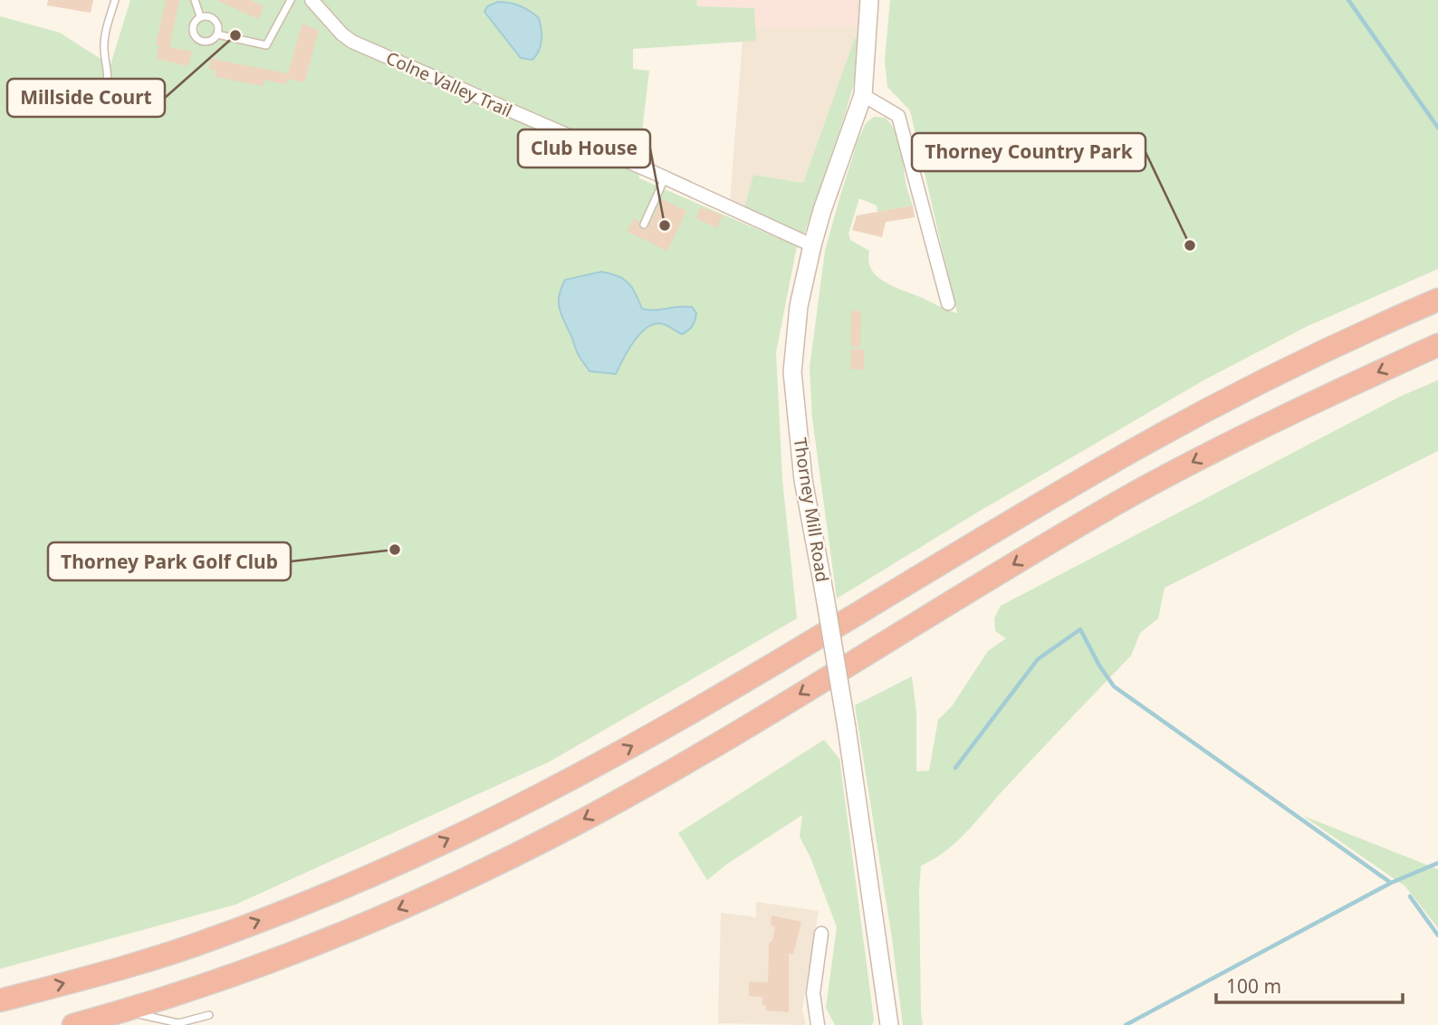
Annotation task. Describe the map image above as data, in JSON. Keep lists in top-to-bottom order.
{
  "streets": {
    "street": ["Colne Valley Trail", "Thorney Mill Road"]
  },
  "crossings": [
    ["Colne Valley Trail", "Thorney Mill Road"]
  ],
  "places": [
    "Millside Court",
    "Club House",
    "Thorney Country Park",
    "Thorney Park Golf Club"
  ],
  "scale_bar": "100 m"
}
